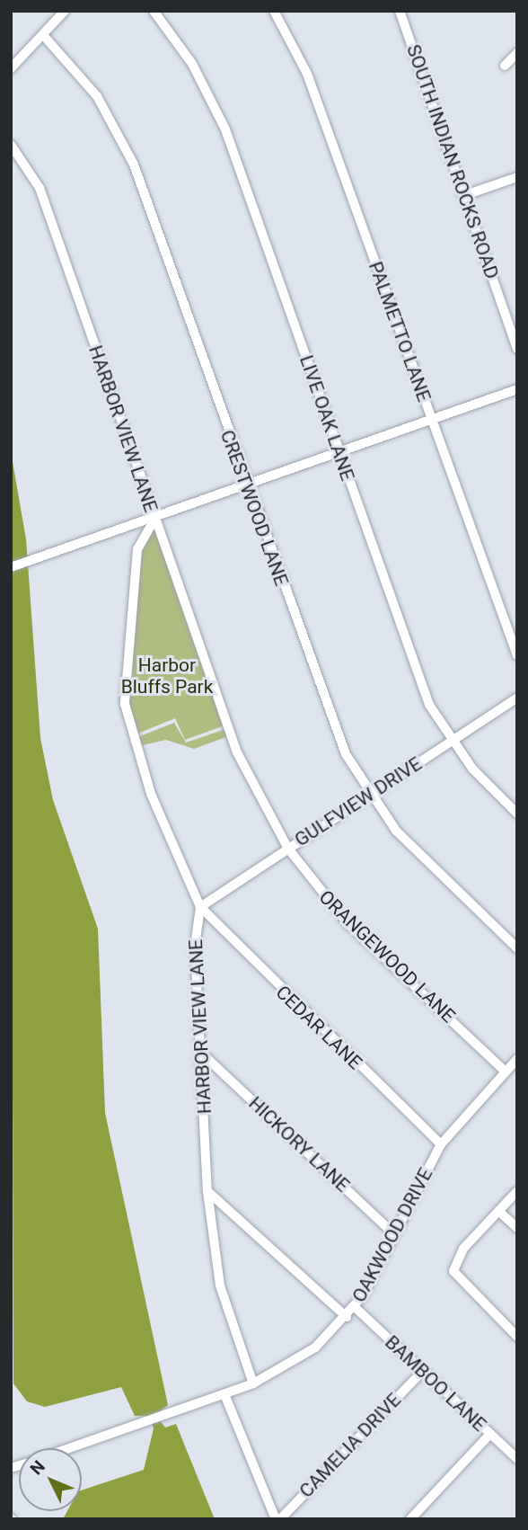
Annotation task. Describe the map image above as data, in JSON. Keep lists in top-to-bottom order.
{
  "streets": {
    "street": [
      "SOUTH INDIAN ROCKS ROAD",
      "PALMETTO LANE",
      "LIVE OAK LANE",
      "HARBOR VIEW LANE",
      "CRESTWOOD LANE",
      "GULFVIEW DRIVE",
      "ORANGEWOOD LANE",
      "CEDAR LANE",
      "HICKORY LANE",
      "OAKWOOD DRIVE",
      "BAMBOO LANE",
      "CAMELIA DRIVE"
    ]
  },
  "crossings": [
    ["LIVE OAK LANE", "GULFVIEW DRIVE"],
    ["HARBOR VIEW LANE", "GULFVIEW DRIVE"],
    ["HARBOR VIEW LANE", "ORANGEWOOD LANE"],
    ["HARBOR VIEW LANE", "CEDAR LANE"],
    ["HARBOR VIEW LANE", "HICKORY LANE"],
    ["HARBOR VIEW LANE", "OAKWOOD DRIVE"],
    ["CRESTWOOD LANE", "GULFVIEW DRIVE"],
    ["GULFVIEW DRIVE", "ORANGEWOOD LANE"],
    ["GULFVIEW DRIVE", "CEDAR LANE"],
    ["ORANGEWOOD LANE", "OAKWOOD DRIVE"],
    ["CEDAR LANE", "OAKWOOD DRIVE"],
    ["HICKORY LANE", "OAKWOOD DRIVE"],
    ["OAKWOOD DRIVE", "BAMBOO LANE"],
    ["BAMBOO LANE", "CAMELIA DRIVE"]
  ],
  "parks": ["Harbor Bluffs Park"],
  "north": "top left"
}
